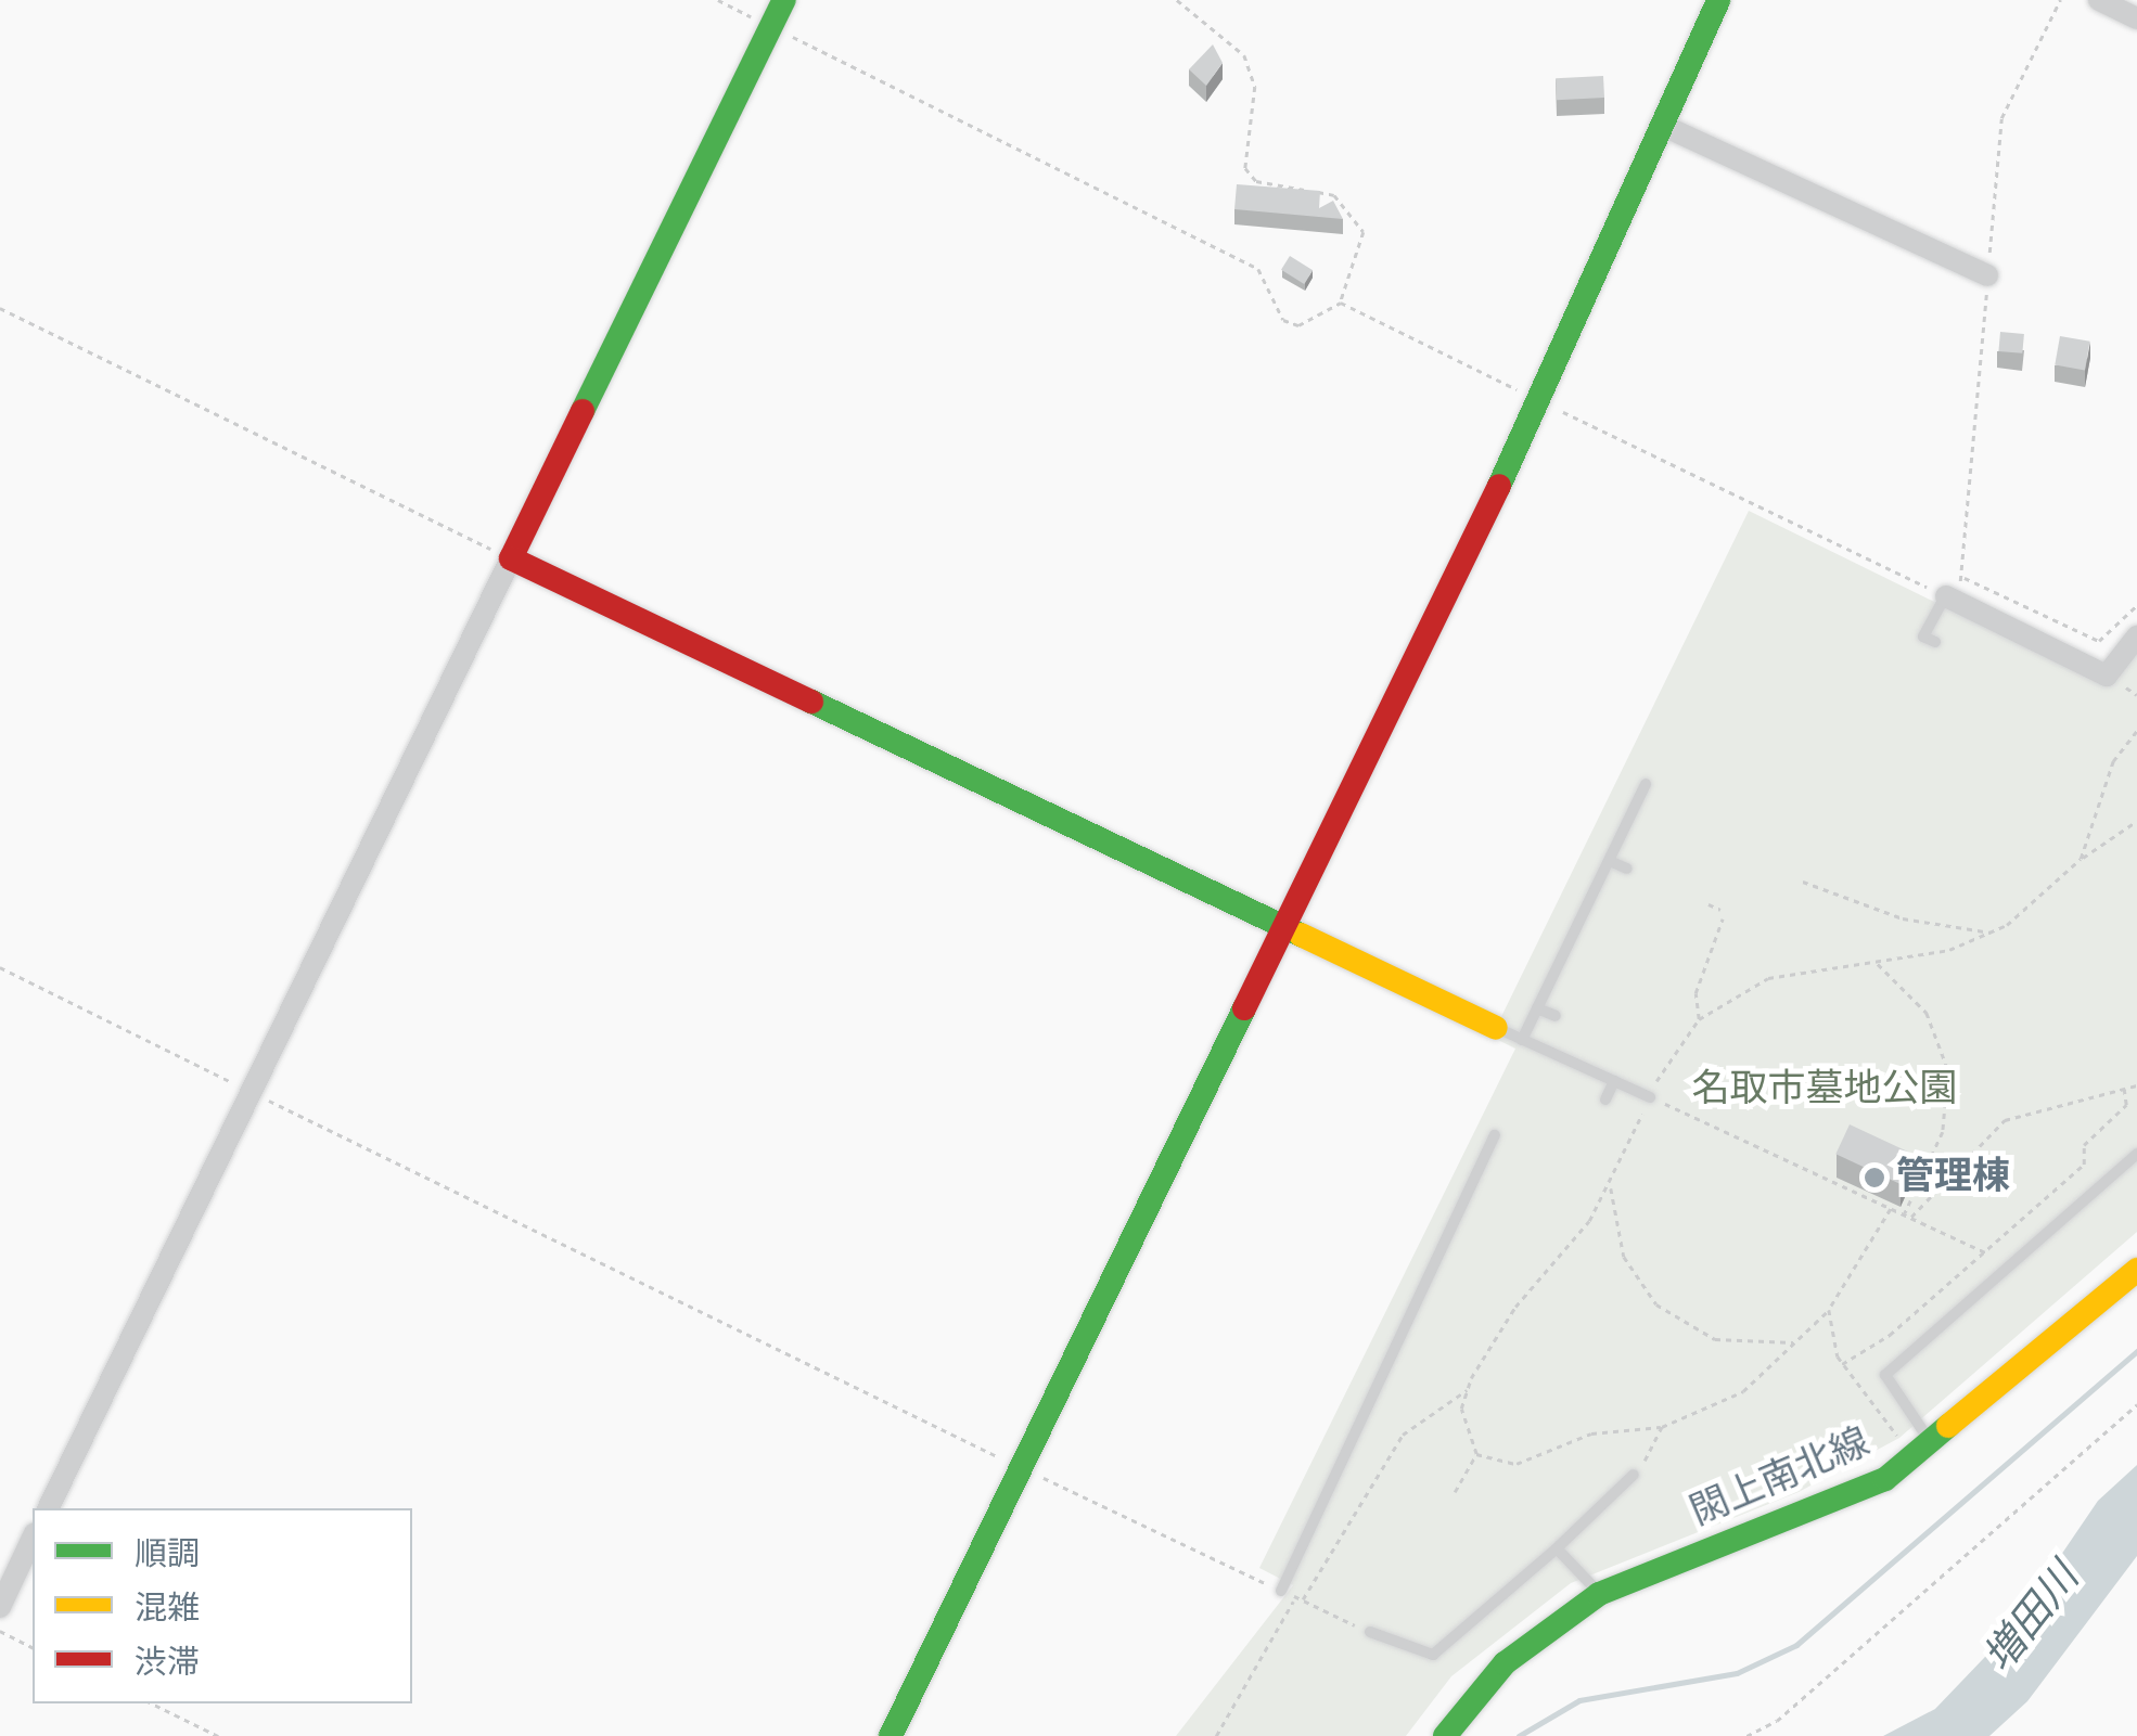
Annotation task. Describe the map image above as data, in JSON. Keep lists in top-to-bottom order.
{
  "streets": {
    "street": ["閖上南北線"]
  },
  "water": ["増田川"],
  "parks": ["名取市墓地公園"],
  "places": ["管理棟"],
  "legend": ["順調", "混雑", "渋滞"]
}
